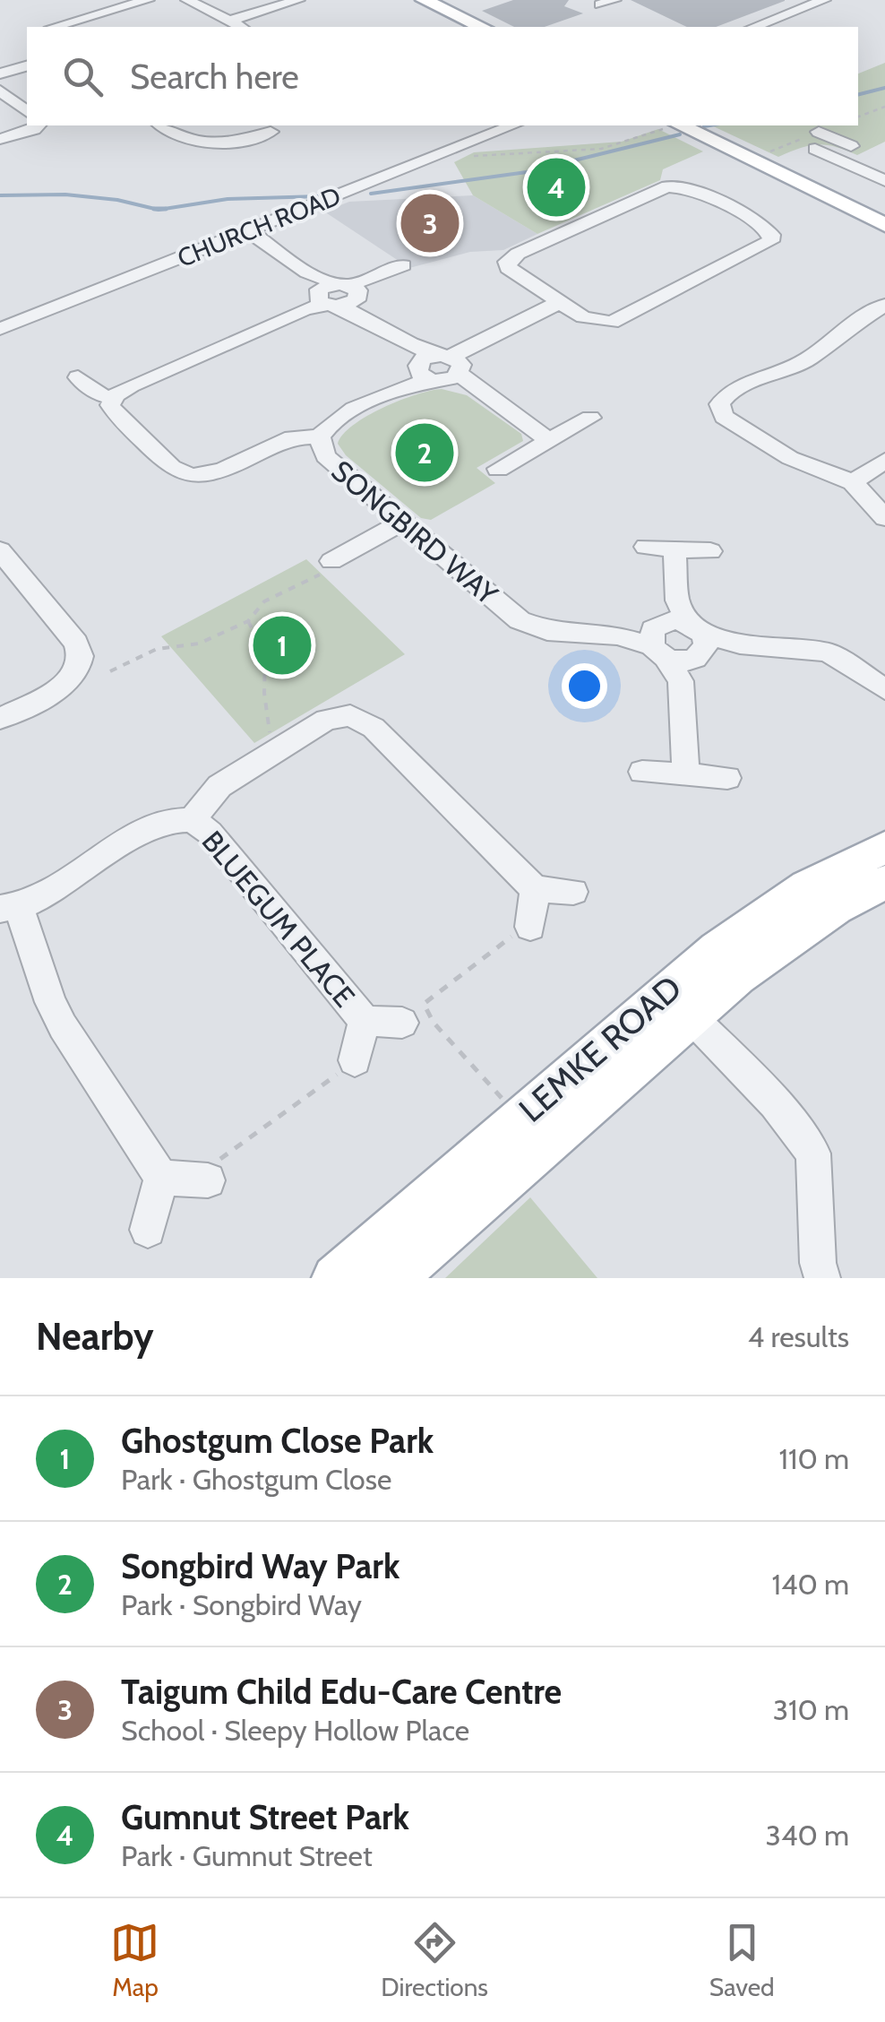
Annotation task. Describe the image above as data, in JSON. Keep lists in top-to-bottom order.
{
  "streets": {
    "main road": ["LEMKE ROAD"],
    "street": ["CHURCH ROAD", "SONGBIRD WAY", "BLUEGUM PLACE"]
  },
  "page": {
    "search": "Search here",
    "pins": [
      "4",
      "3",
      "2",
      "1"
    ],
    "heading": ["Nearby", "4 results"],
    "list": [
      {
        "mark": "1",
        "name": "Ghostgum Close Park",
        "note": "Park · Ghostgum Close",
        "value": "110 m"
      },
      {
        "mark": "2",
        "name": "Songbird Way Park",
        "note": "Park · Songbird Way",
        "value": "140 m"
      },
      {
        "mark": "3",
        "name": "Taigum Child Edu-Care Centre",
        "note": "School · Sleepy Hollow Place",
        "value": "310 m"
      },
      {
        "mark": "4",
        "name": "Gumnut Street Park",
        "note": "Park · Gumnut Street",
        "value": "340 m"
      }
    ],
    "nav": ["Map", "Directions", "Saved"]
  }
}
